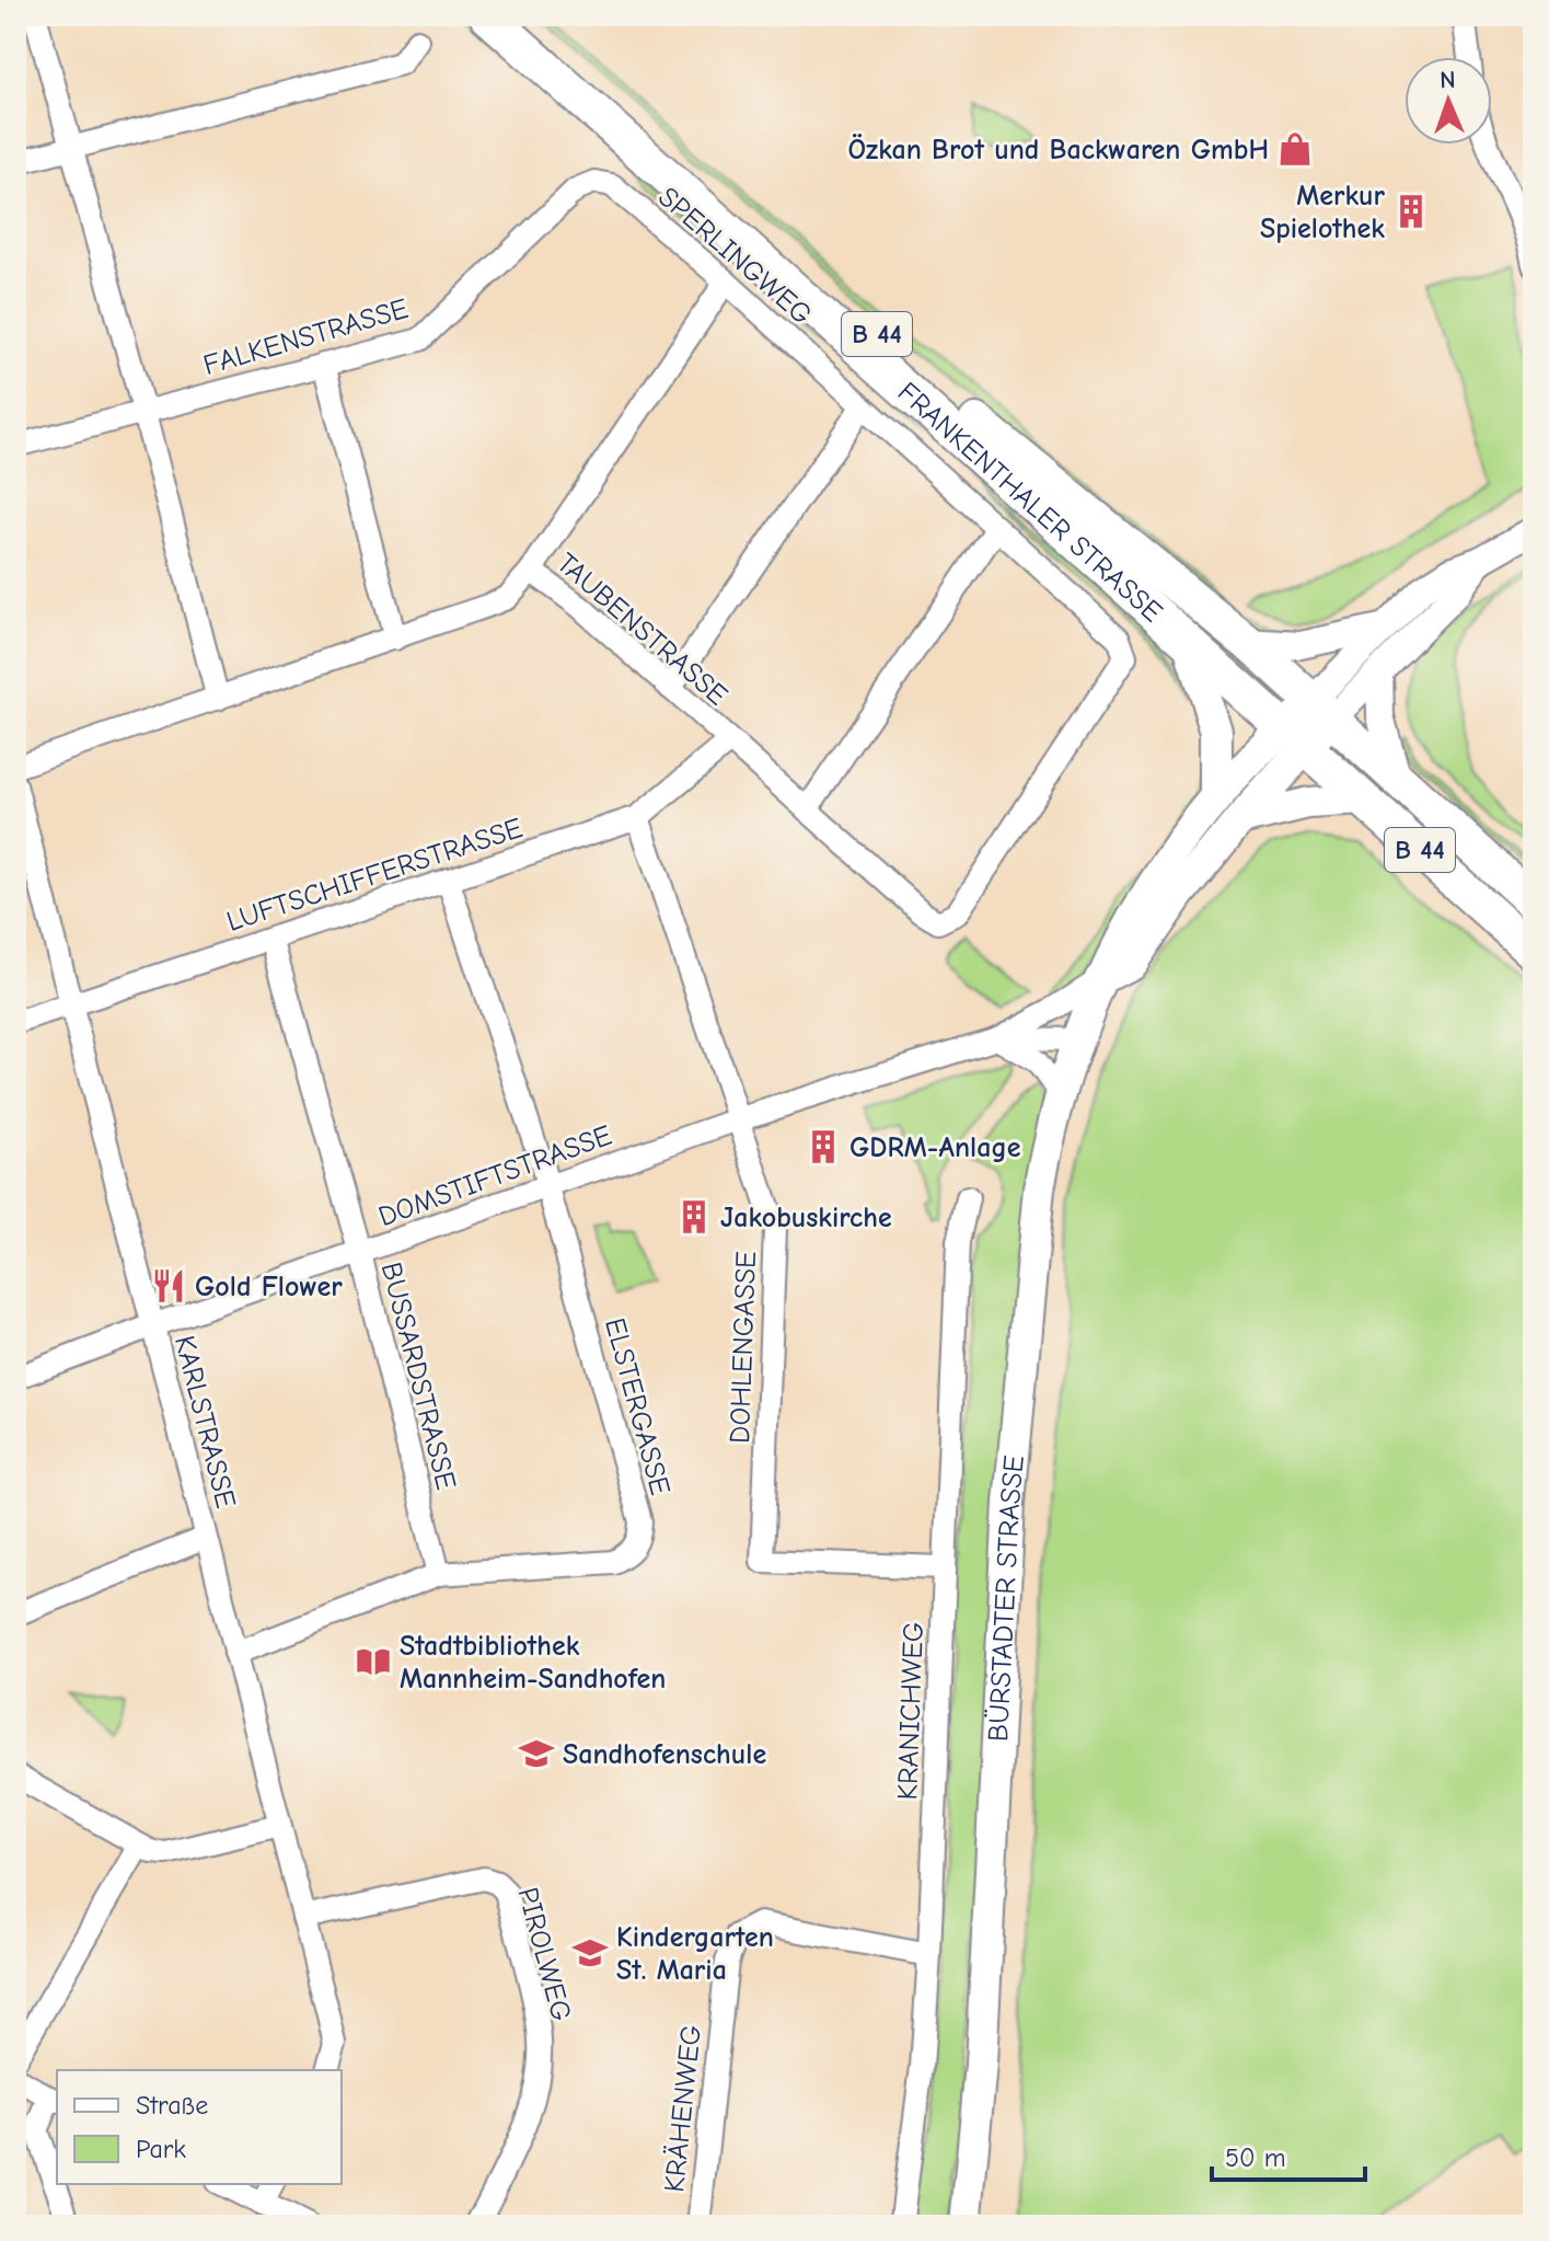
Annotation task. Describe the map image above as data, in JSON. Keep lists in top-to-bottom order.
{
  "streets": {
    "main road": ["B 44", "FRANKENTHALER STRASSE", "BÜRSTADTER STRASSE"],
    "street": [
      "SPERLINGWEG",
      "FALKENSTRASSE",
      "TAUBENSTRASSE",
      "LUFTSCHIFFERSTRASSE",
      "DOMSTIFTSTRASSE",
      "DOHLENGASSE",
      "BUSSARDSTRASSE",
      "ELSTERGASSE",
      "KARLSTRASSE",
      "KRANICHWEG",
      "PIROLWEG",
      "KRÄHENWEG"
    ]
  },
  "crossings": [
    ["SPERLINGWEG", "FALKENSTRASSE"],
    ["SPERLINGWEG", "TAUBENSTRASSE"],
    ["FRANKENTHALER STRASSE", "BÜRSTADTER STRASSE"],
    ["TAUBENSTRASSE", "LUFTSCHIFFERSTRASSE"],
    ["LUFTSCHIFFERSTRASSE", "DOHLENGASSE"],
    ["LUFTSCHIFFERSTRASSE", "BUSSARDSTRASSE"],
    ["LUFTSCHIFFERSTRASSE", "ELSTERGASSE"],
    ["LUFTSCHIFFERSTRASSE", "KARLSTRASSE"],
    ["DOMSTIFTSTRASSE", "DOHLENGASSE"],
    ["DOMSTIFTSTRASSE", "BUSSARDSTRASSE"],
    ["DOMSTIFTSTRASSE", "ELSTERGASSE"],
    ["DOMSTIFTSTRASSE", "KARLSTRASSE"],
    ["DOHLENGASSE", "KRANICHWEG"],
    ["BUSSARDSTRASSE", "ELSTERGASSE"],
    ["ELSTERGASSE", "KARLSTRASSE"],
    ["KARLSTRASSE", "PIROLWEG"],
    ["KRANICHWEG", "KRÄHENWEG"]
  ],
  "places": {
    "shop": ["Özkan Brot und Backwaren GmbH"],
    "building": ["Merkur Spielothek", "GDRM-Anlage", "Jakobuskirche"],
    "restaurant": ["Gold Flower"],
    "library": ["Stadtbibliothek Mannheim-Sandhofen"],
    "school or university": ["Sandhofenschule", "Kindergarten St. Maria"]
  },
  "legend": ["Straße", "Park"],
  "scale_bar": "50 m",
  "north": "top"
}
